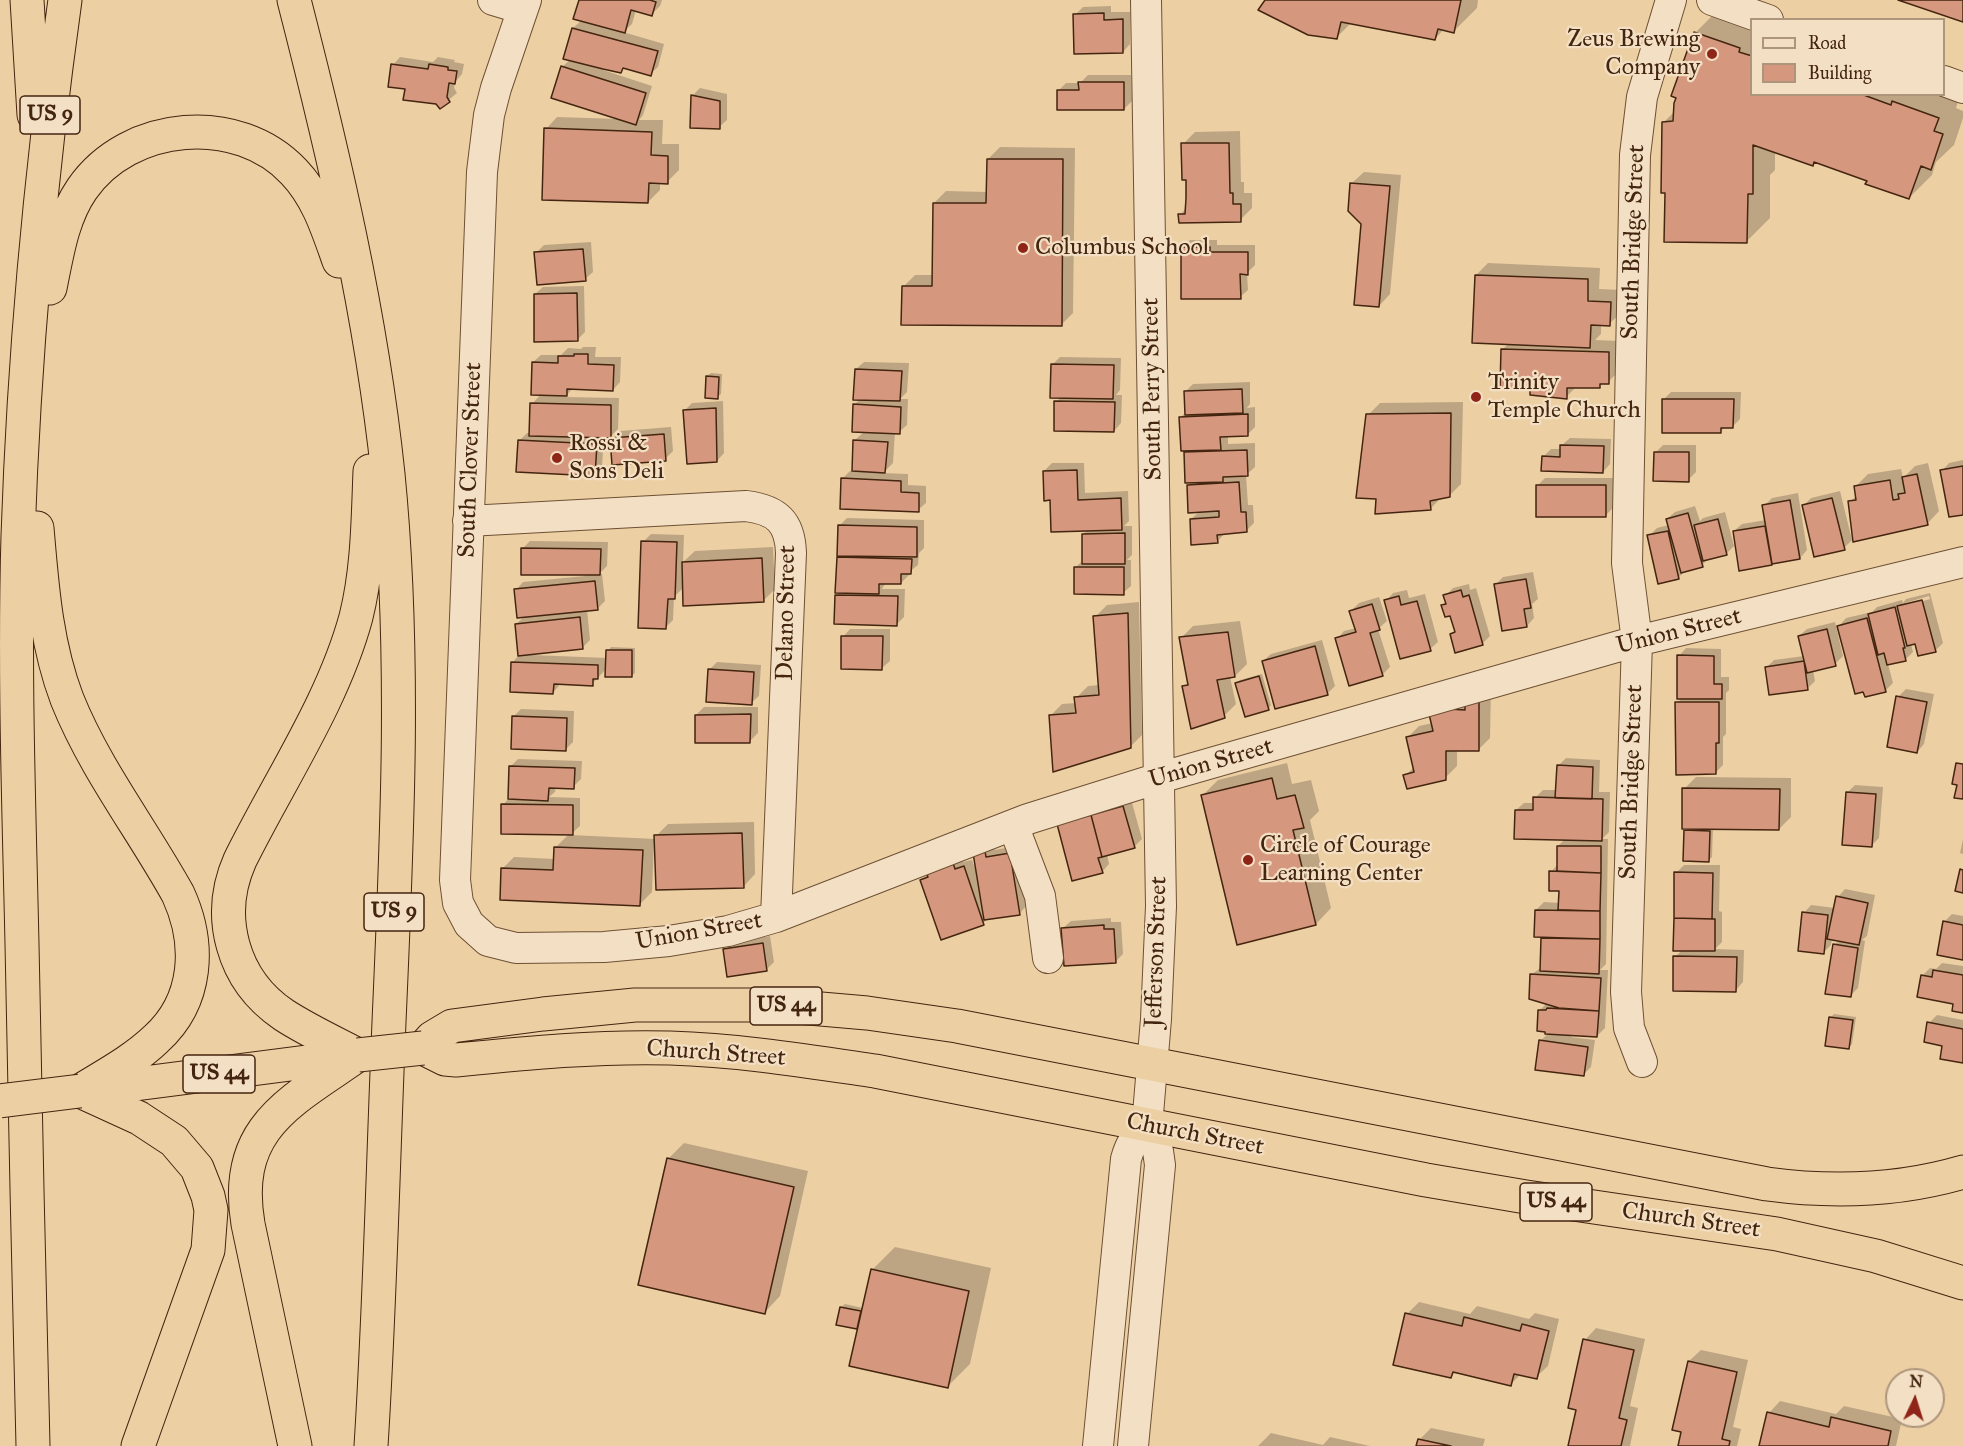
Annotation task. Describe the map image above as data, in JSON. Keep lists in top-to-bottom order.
{
  "streets": {
    "highway": ["US 9", "US 44", "Church Street"],
    "street": [
      "South Bridge Street",
      "South Perry Street",
      "South Clover Street",
      "Delano Street",
      "Union Street",
      "Jefferson Street"
    ]
  },
  "crossings": [
    ["South Bridge Street", "Union Street"],
    ["South Perry Street", "Union Street"],
    ["South Perry Street", "Jefferson Street"],
    ["South Clover Street", "Delano Street"],
    ["South Clover Street", "Union Street"],
    ["Delano Street", "Union Street"],
    ["Union Street", "Jefferson Street"],
    ["Jefferson Street", "Church Street"]
  ],
  "places": [
    "Zeus Brewing Company",
    "Columbus School",
    "Trinity Temple Church",
    "Rossi & Sons Deli",
    "Circle of Courage Learning Center"
  ],
  "legend": ["Road", "Building"],
  "north": "top"
}
